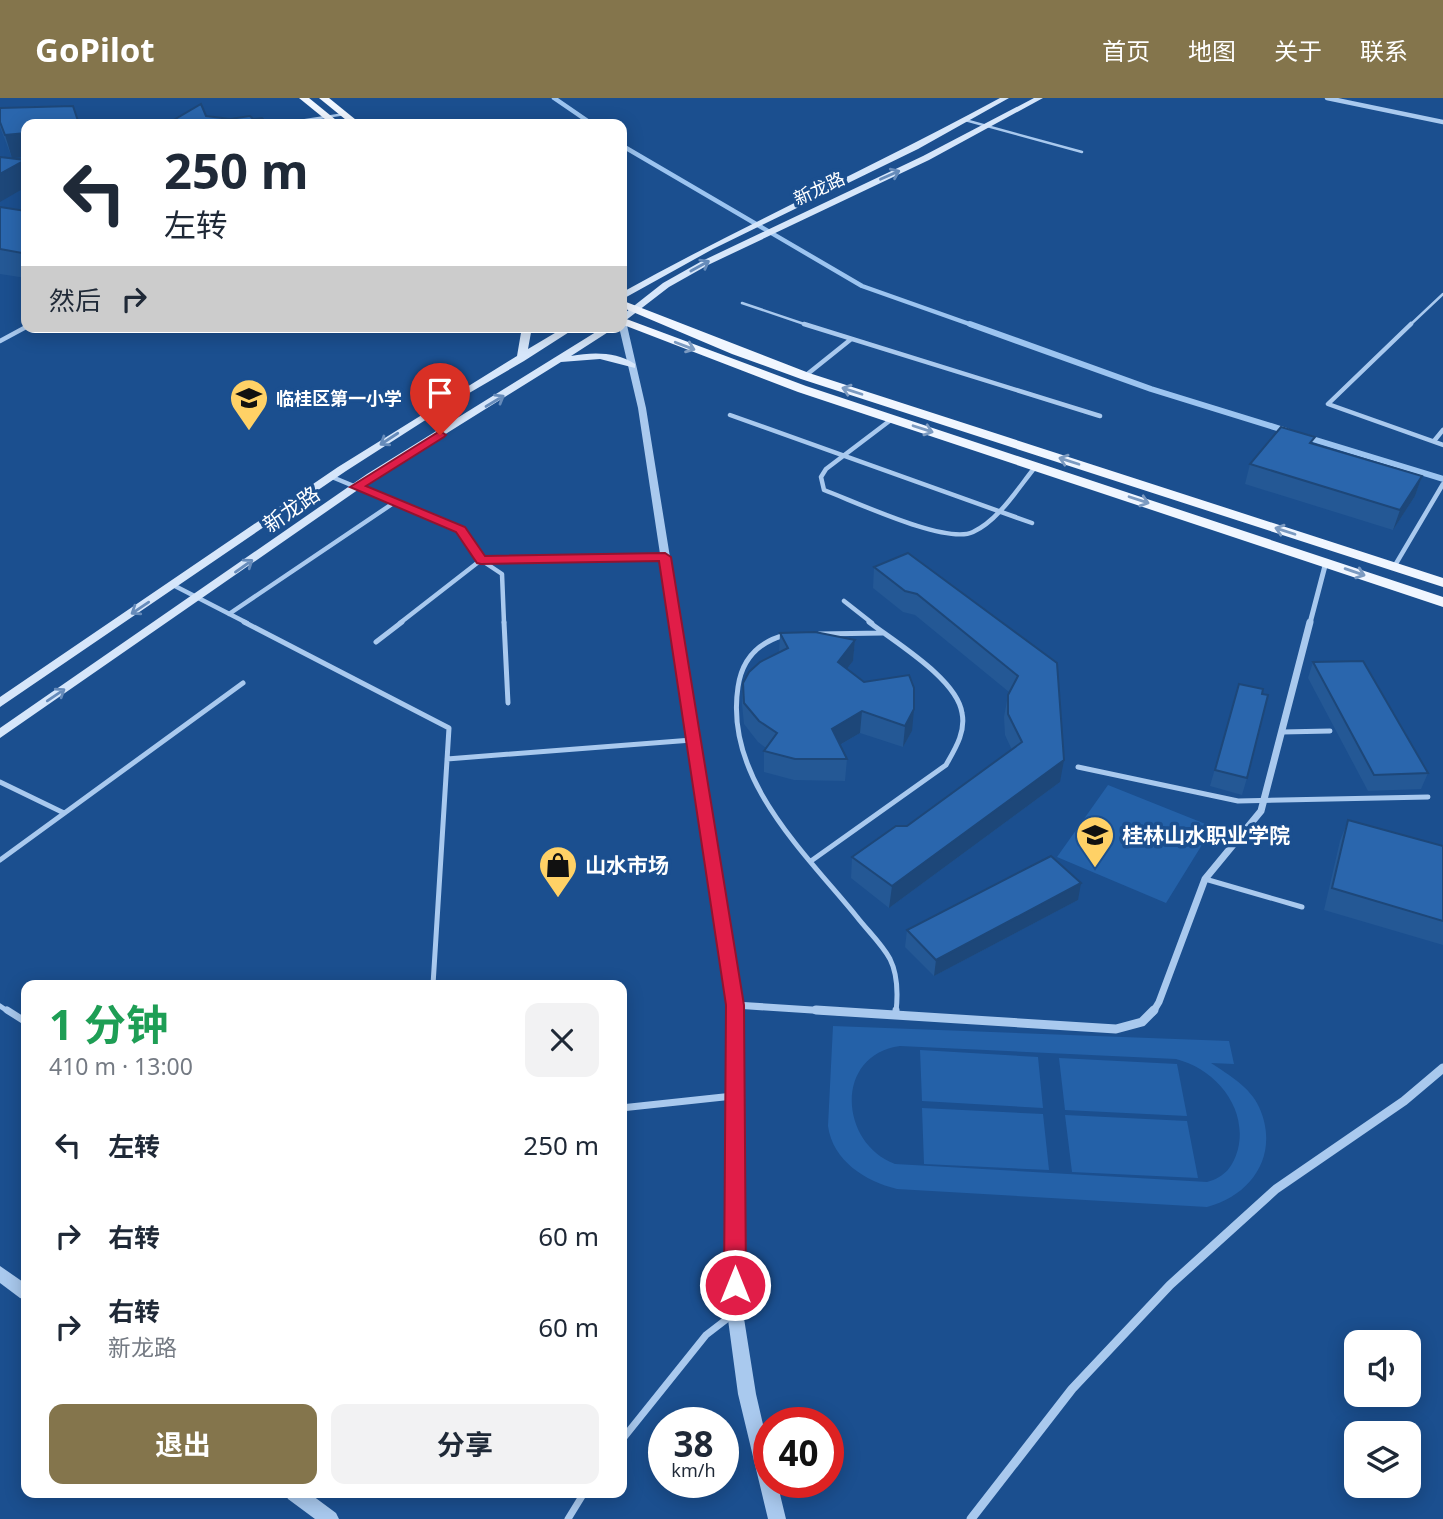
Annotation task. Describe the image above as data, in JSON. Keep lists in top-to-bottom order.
{
  "streets": {
    "main road": ["新龙路"]
  },
  "places": {
    "school or university": ["临桂区第一小学", "桂林山水职业学院"],
    "shop": ["山水市场"]
  },
  "page": {
    "header": "GoPilot",
    "nav": [
      "首页",
      "地图",
      "关于",
      "联系"
    ],
    "turn": ["250 m", "左转"],
    "then": "然后",
    "heading": ["1 分钟", "410 m · 13:00"],
    "list": [
      {
        "name": "左转",
        "value": "250 m"
      },
      {
        "name": "右转",
        "value": "60 m"
      },
      {
        "name": "右转",
        "note": "新龙路",
        "value": "60 m"
      }
    ],
    "buttons": ["退出", "分享"],
    "speed": "38 km/h",
    "limit": "40"
  }
}
